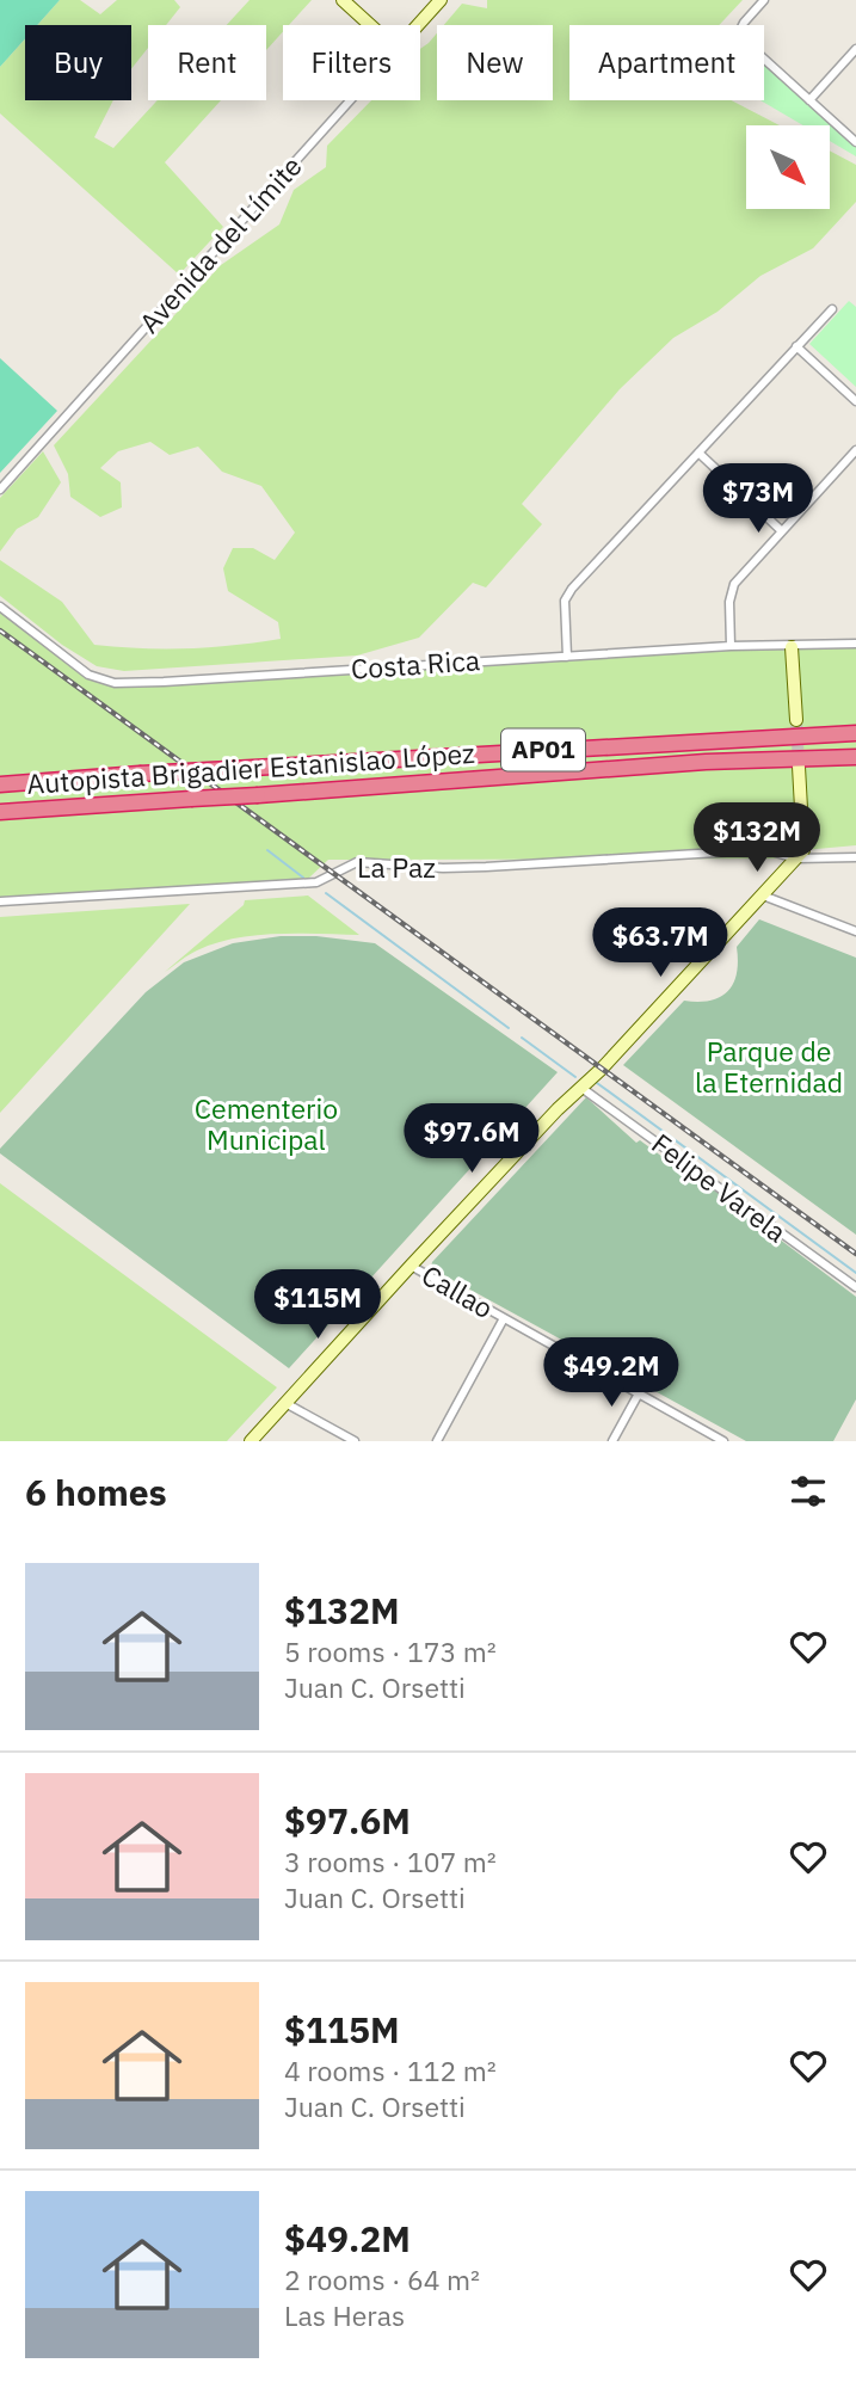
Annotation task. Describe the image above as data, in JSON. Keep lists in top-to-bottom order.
{
  "streets": {
    "highway": ["AP01", "Autopista Brigadier Estanislao López"],
    "street": [
      "Avenida del Límite",
      "Costa Rica",
      "La Paz",
      "Felipe Varela",
      "Callao"
    ]
  },
  "parks": ["Parque de la Eternidad", "Cementerio Municipal"],
  "north": "bottom right",
  "page": {
    "chip": [
      "Buy",
      "Rent",
      "Filters",
      "New",
      "Apartment"
    ],
    "price": [
      "$73M",
      "$132M",
      "$63.7M",
      "$97.6M",
      "$115M",
      "$49.2M"
    ],
    "heading": "6 homes",
    "list": [
      {
        "name": "$132M",
        "note": "5 rooms · 173 m² · Juan C. Orsetti"
      },
      {
        "name": "$97.6M",
        "note": "3 rooms · 107 m² · Juan C. Orsetti"
      },
      {
        "name": "$115M",
        "note": "4 rooms · 112 m² · Juan C. Orsetti"
      },
      {
        "name": "$49.2M",
        "note": "2 rooms · 64 m² · Las Heras"
      }
    ]
  }
}
